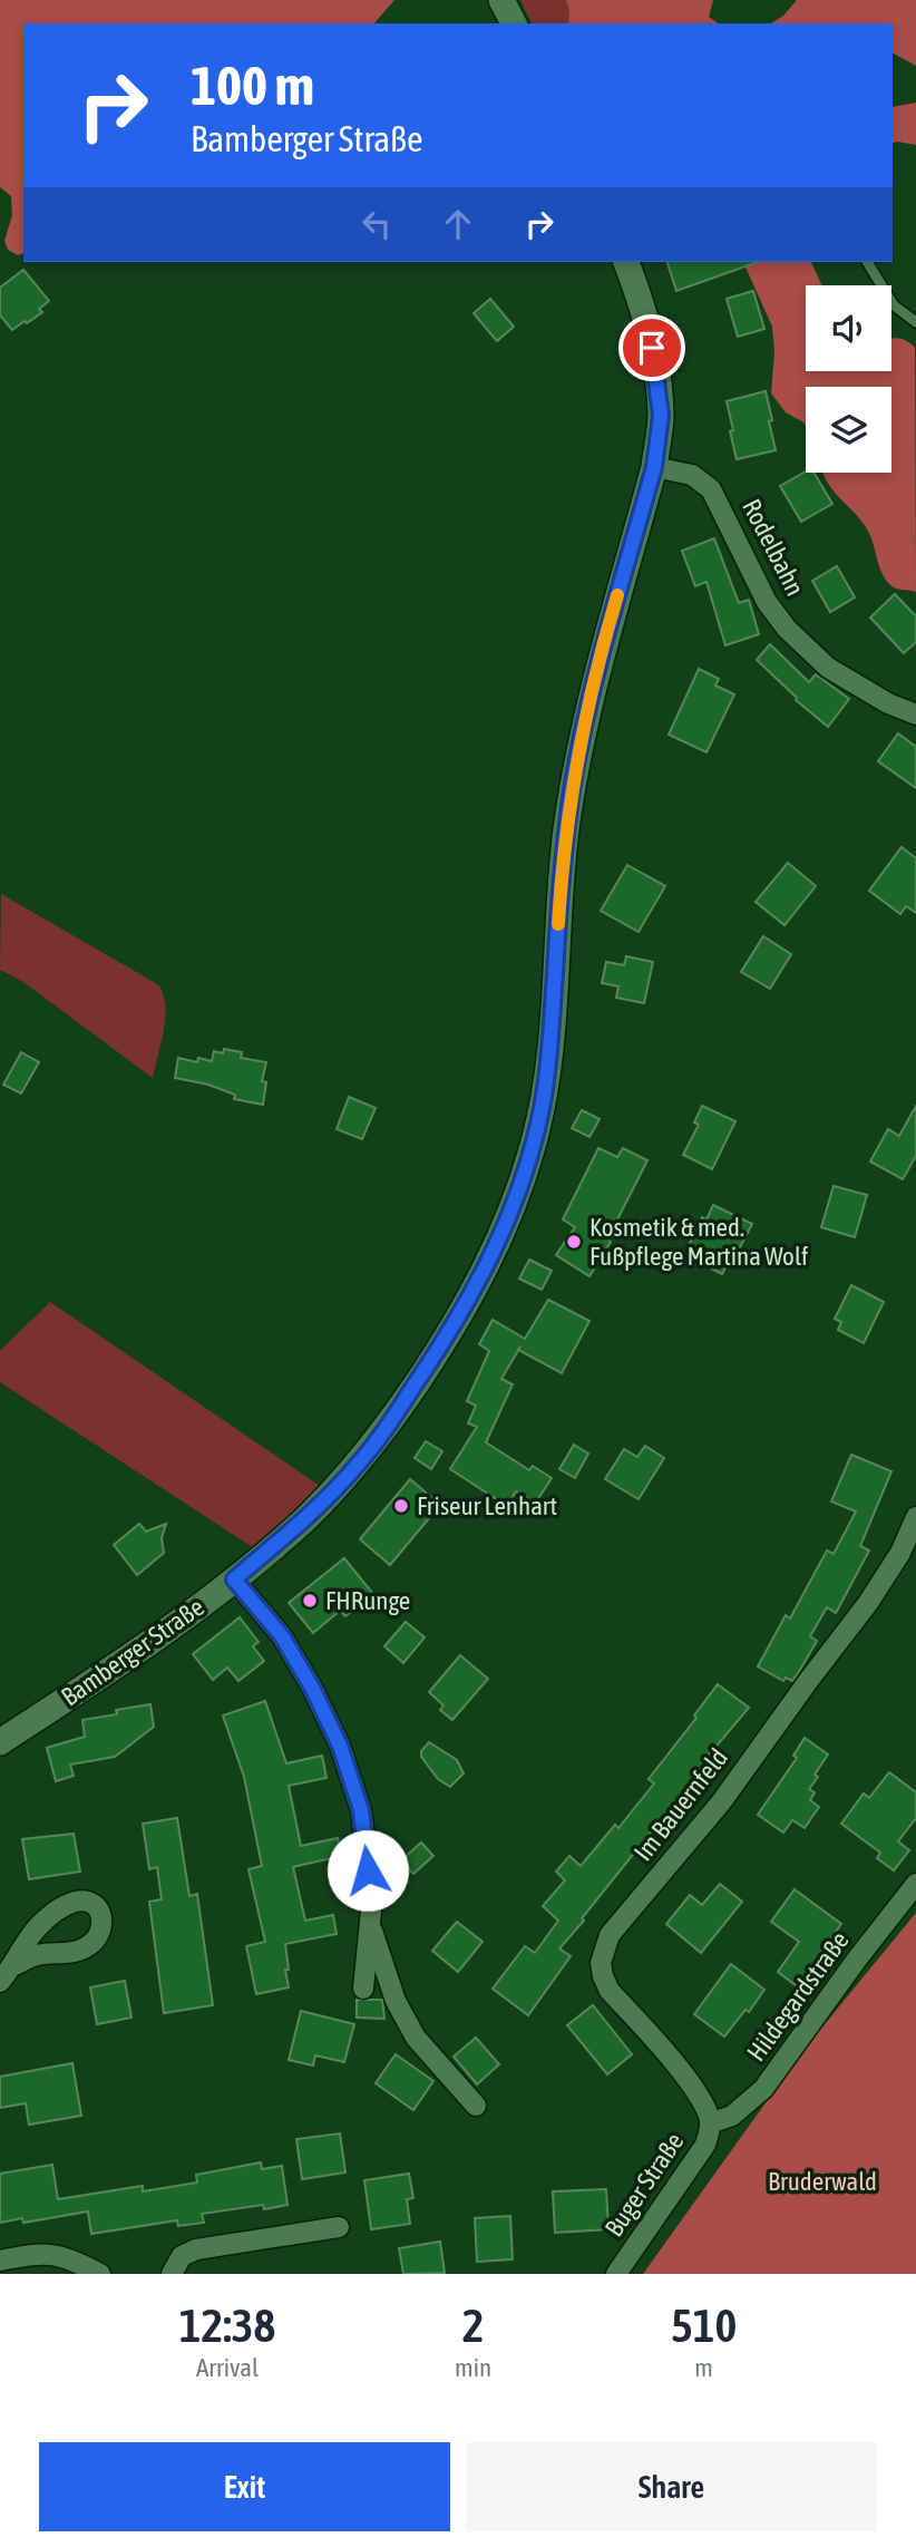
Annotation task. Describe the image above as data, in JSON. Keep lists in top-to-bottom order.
{
  "streets": {
    "street": [
      "Rodelbahn",
      "Bamberger Straße",
      "Im Bauernfeld",
      "Hildegardstraße",
      "Buger Straße"
    ]
  },
  "crossings": [
    ["Rodelbahn", "Bamberger Straße"],
    ["Im Bauernfeld", "Hildegardstraße"],
    ["Im Bauernfeld", "Buger Straße"],
    ["Hildegardstraße", "Buger Straße"]
  ],
  "parks": ["Bruderwald"],
  "places": ["Kosmetik & med. Fußpflege Martina Wolf", "Friseur Lenhart", "FHRunge"],
  "page": {
    "turn": ["100 m", "Bamberger Straße"],
    "eta": [
      "12:38",
      "Arrival",
      "2",
      "min",
      "510",
      "m"
    ],
    "buttons": ["Exit", "Share"]
  }
}
